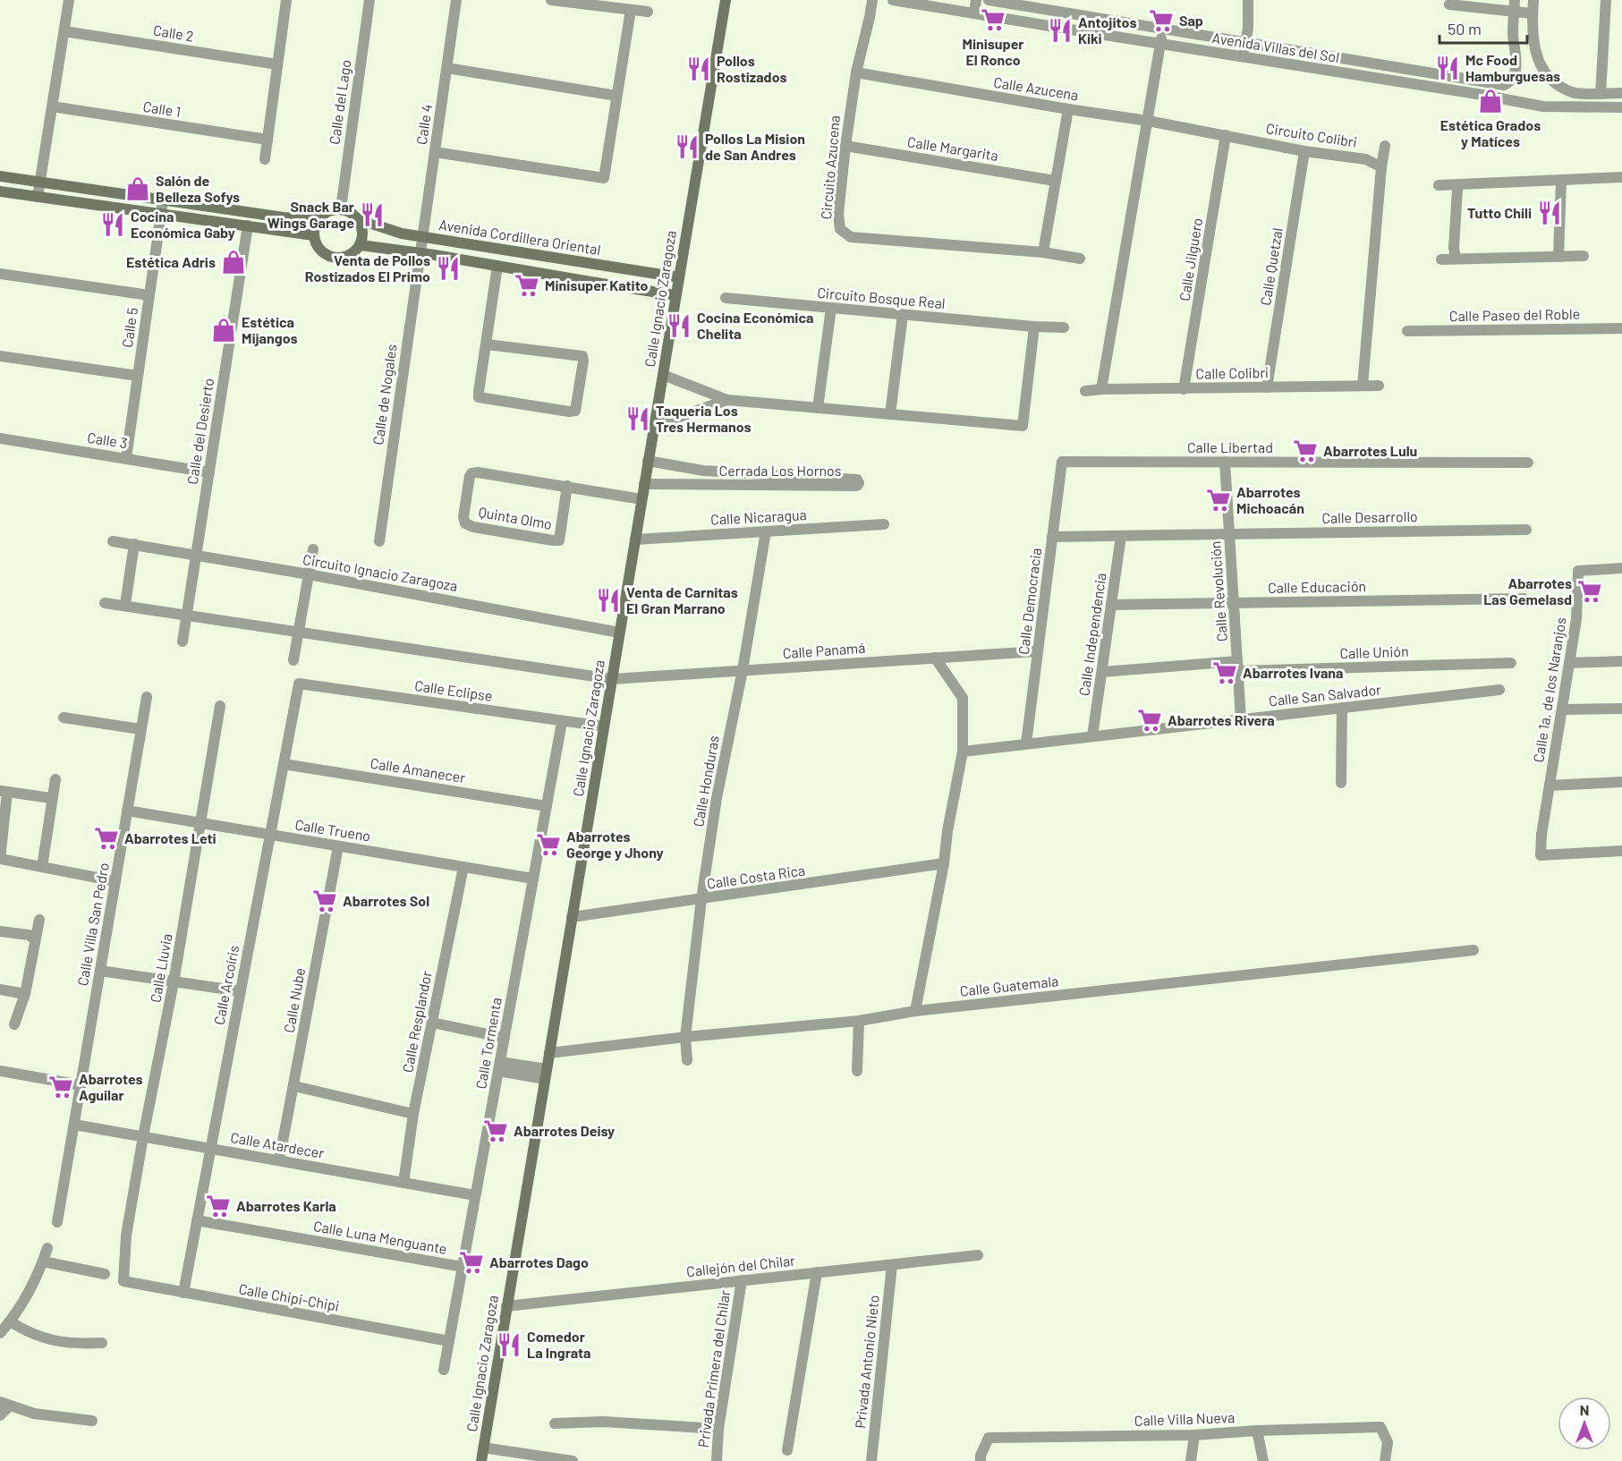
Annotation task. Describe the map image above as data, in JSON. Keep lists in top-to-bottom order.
{
  "streets": {
    "main road": ["Avenida Cordillera Oriental", "Calle Ignacio Zaragoza"],
    "street": [
      "Calle 2",
      "Avenida Villas del Sol",
      "Calle Azucena",
      "Calle del Lago",
      "Calle 1",
      "Calle 4",
      "Circuito Colibri",
      "Calle Margarita",
      "Circuito Azucena",
      "Calle Jilguero",
      "Calle Quetzal",
      "Circuito Bosque Real",
      "Calle Paseo del Roble",
      "Calle 5",
      "Calle Colibrí",
      "Calle de Nogales",
      "Calle del Desierto",
      "Calle 3",
      "Calle Libertad",
      "Cerrada Los Hornos",
      "Calle Nicaragua",
      "Calle Desarrollo",
      "Quinta Olmo",
      "Circuito Ignacio Zaragoza",
      "Calle Educación",
      "Calle Revolución",
      "Calle Democracia",
      "Calle Independencia",
      "Calle Panamá",
      "Calle Unión",
      "Calle 1a. de los Naranjos",
      "Calle Eclipse",
      "Calle San Salvador",
      "Calle Amanecer",
      "Calle Honduras",
      "Calle Trueno",
      "Calle Costa Rica",
      "Calle Villa San Pedro",
      "Calle Lluvia",
      "Calle Arcoíris",
      "Calle Guatemala",
      "Calle Nube",
      "Calle Resplandor",
      "Calle Tormenta",
      "Calle Atardecer",
      "Calle Luna Menguante",
      "Callejón del Chilar",
      "Calle Chipi-Chipi",
      "Privada Antonio Nieto",
      "Privada Primera del Chilar",
      "Calle Villa Nueva"
    ]
  },
  "crossings": [
    ["Calle Azucena", "Circuito Colibri"],
    ["Calle Azucena", "Circuito Azucena"],
    ["Calle del Lago", "Avenida Cordillera Oriental"],
    ["Calle 4", "Avenida Cordillera Oriental"],
    ["Calle 4", "Calle de Nogales"],
    ["Circuito Colibri", "Calle Jilguero"],
    ["Circuito Colibri", "Calle Quetzal"],
    ["Calle Margarita", "Circuito Azucena"],
    ["Avenida Cordillera Oriental", "Calle Ignacio Zaragoza"],
    ["Avenida Cordillera Oriental", "Calle de Nogales"],
    ["Calle Jilguero", "Calle Colibrí"],
    ["Calle Quetzal", "Calle Colibrí"],
    ["Calle Ignacio Zaragoza", "Cerrada Los Hornos"],
    ["Calle Ignacio Zaragoza", "Calle Nicaragua"],
    ["Calle Ignacio Zaragoza", "Quinta Olmo"],
    ["Calle Ignacio Zaragoza", "Circuito Ignacio Zaragoza"],
    ["Calle Ignacio Zaragoza", "Calle Panamá"],
    ["Calle Ignacio Zaragoza", "Calle Eclipse"],
    ["Calle Ignacio Zaragoza", "Calle Costa Rica"],
    ["Calle Ignacio Zaragoza", "Calle Guatemala"],
    ["Calle Ignacio Zaragoza", "Callejón del Chilar"],
    ["Calle 5", "Calle 3"],
    ["Calle del Desierto", "Calle 3"],
    ["Calle del Desierto", "Circuito Ignacio Zaragoza"],
    ["Calle Libertad", "Calle Revolución"],
    ["Calle Libertad", "Calle Democracia"],
    ["Calle Nicaragua", "Calle Honduras"],
    ["Calle Desarrollo", "Calle Revolución"],
    ["Calle Desarrollo", "Calle Democracia"],
    ["Calle Desarrollo", "Calle Independencia"],
    ["Calle Educación", "Calle Revolución"],
    ["Calle Educación", "Calle Independencia"],
    ["Calle Revolución", "Calle Unión"],
    ["Calle Revolución", "Calle San Salvador"],
    ["Calle Democracia", "Calle Panamá"],
    ["Calle Democracia", "Calle San Salvador"],
    ["Calle Independencia", "Calle Unión"],
    ["Calle Independencia", "Calle San Salvador"],
    ["Calle Panamá", "Calle Honduras"],
    ["Calle Eclipse", "Calle Arcoíris"],
    ["Calle Eclipse", "Calle Tormenta"],
    ["Calle Amanecer", "Calle Arcoíris"],
    ["Calle Amanecer", "Calle Tormenta"],
    ["Calle Honduras", "Calle Costa Rica"],
    ["Calle Honduras", "Calle Guatemala"],
    ["Calle Trueno", "Calle Villa San Pedro"],
    ["Calle Trueno", "Calle Lluvia"],
    ["Calle Trueno", "Calle Arcoíris"],
    ["Calle Trueno", "Calle Nube"],
    ["Calle Trueno", "Calle Resplandor"],
    ["Calle Trueno", "Calle Tormenta"],
    ["Calle Villa San Pedro", "Calle Atardecer"],
    ["Calle Lluvia", "Calle Atardecer"],
    ["Calle Lluvia", "Calle Chipi-Chipi"],
    ["Calle Arcoíris", "Calle Atardecer"],
    ["Calle Arcoíris", "Calle Luna Menguante"],
    ["Calle Arcoíris", "Calle Chipi-Chipi"],
    ["Calle Nube", "Calle Atardecer"],
    ["Calle Resplandor", "Calle Atardecer"],
    ["Calle Tormenta", "Calle Atardecer"],
    ["Calle Tormenta", "Calle Luna Menguante"],
    ["Calle Tormenta", "Calle Chipi-Chipi"],
    ["Callejón del Chilar", "Privada Antonio Nieto"],
    ["Callejón del Chilar", "Privada Primera del Chilar"]
  ],
  "places": {
    "supermarket": [
      "Minisuper El Ronco",
      "Sap",
      "Minisuper Katito",
      "Abarrotes Lulu",
      "Abarrotes Michoacán",
      "Abarrotes Las Gemelasd",
      "Abarrotes Ivana",
      "Abarrotes Rivera",
      "Abarrotes Leti",
      "Abarrotes George y Jhony",
      "Abarrotes Sol",
      "Abarrotes Aguilar",
      "Abarrotes Deisy",
      "Abarrotes Karla",
      "Abarrotes Dago"
    ],
    "restaurant": [
      "Antojitos Kiki",
      "Mc Food Hamburguesas",
      "Pollos Rostizados",
      "Pollos La Mision de San Andres",
      "Tutto Chili",
      "Snack Bar Wings Garage",
      "Cocina Económica Gaby",
      "Venta de Pollos Rostizados El Primo",
      "Cocina Económica Chelita",
      "Taqueria Los Tres Hermanos",
      "Venta de Carnitas El Gran Marrano",
      "Comedor La Ingrata"
    ],
    "shop": [
      "Estética Grados y Matíces",
      "Salón de Belleza Sofys",
      "Estética Adris",
      "Estética Mijangos"
    ]
  },
  "scale_bar": "50 m",
  "north": "top"
}
